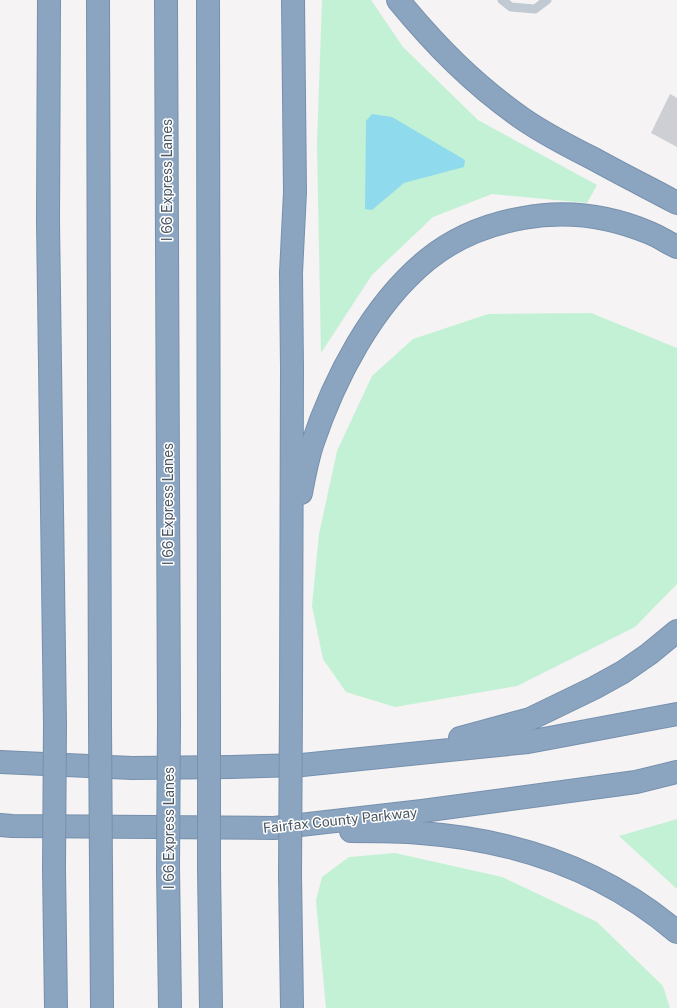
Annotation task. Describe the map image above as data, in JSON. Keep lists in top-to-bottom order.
{
  "streets": {
    "highway": ["I 66 Express Lanes", "Fairfax County Parkway"]
  }
}
